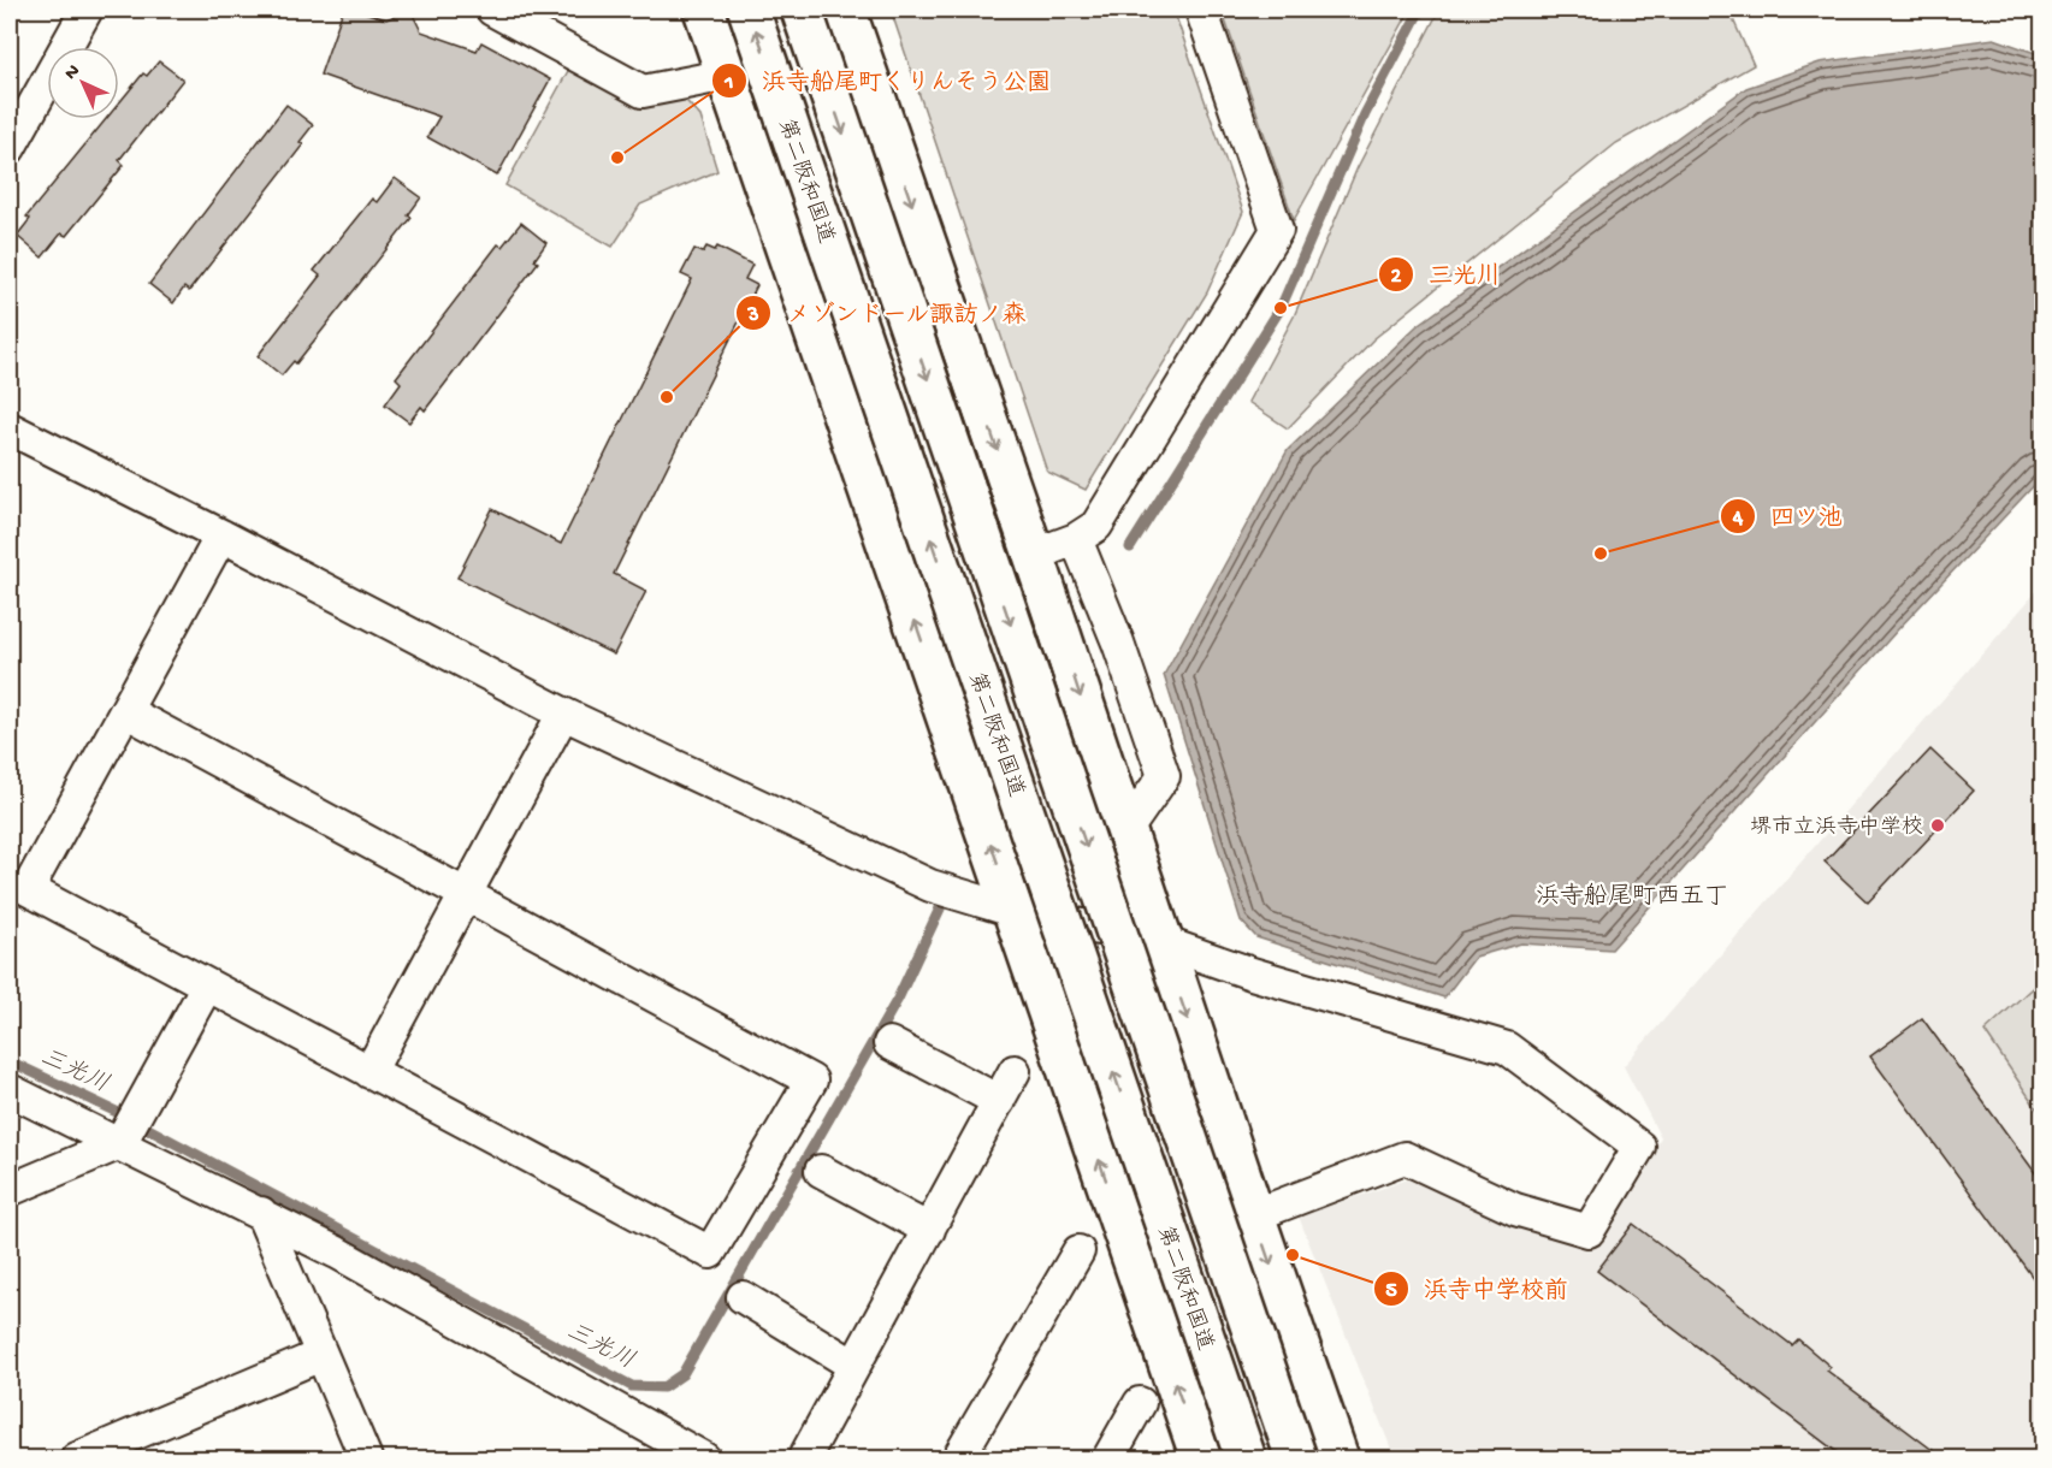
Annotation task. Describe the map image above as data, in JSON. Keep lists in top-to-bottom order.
{
  "streets": {
    "highway": ["第二阪和国道"]
  },
  "districts": ["浜寺船尾町西五丁"],
  "water": ["三光川"],
  "places": [
    "浜寺船尾町くりんそう公園",
    "三光川",
    "メゾンドール諏訪ノ森",
    "四ツ池",
    "堺市立浜寺中学校",
    "浜寺中学校前"
  ],
  "north": "top left"
}
